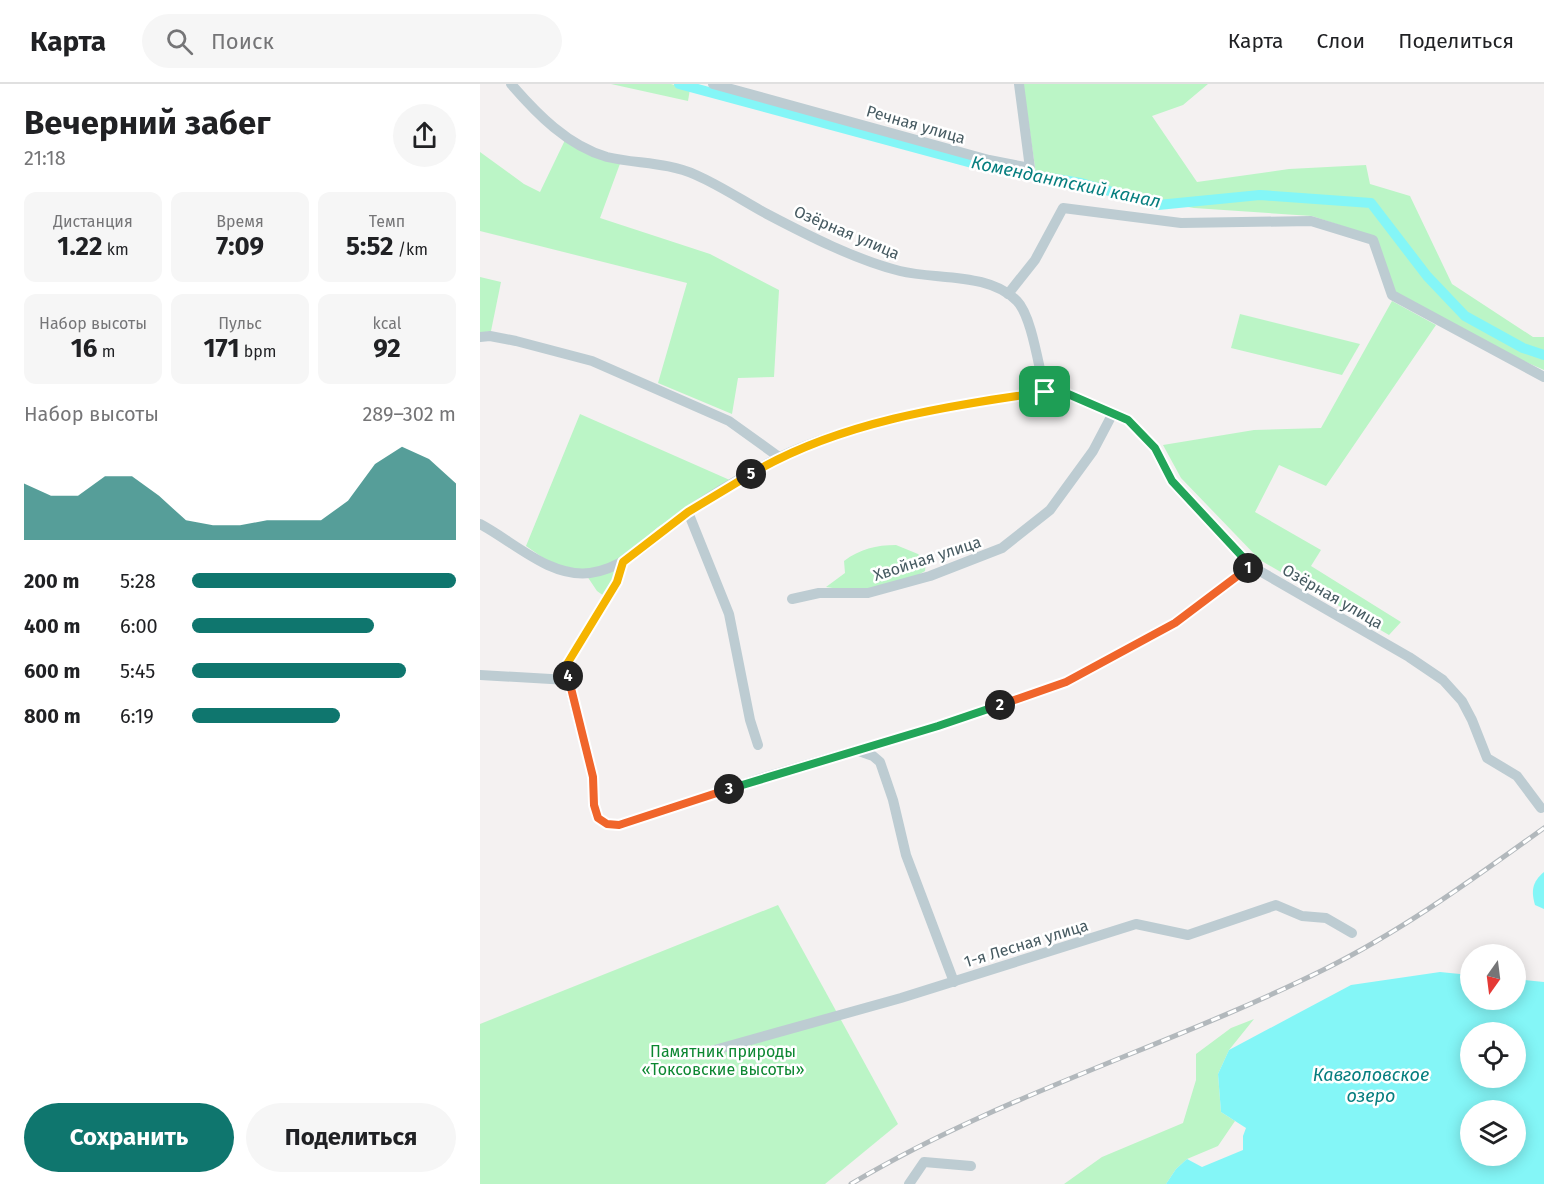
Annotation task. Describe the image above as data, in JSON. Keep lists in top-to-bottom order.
{
  "streets": {
    "street": [
      "Речная улица",
      "Озёрная улица",
      "Хвойная улица",
      "1-я Лесная улица"
    ]
  },
  "crossings": [
    ["Озёрная улица", "Хвойная улица"]
  ],
  "water": ["Комендантский канал", "Кавголовское озеро"],
  "parks": ["Памятник природы «Токсовские высоты»"],
  "north": "bottom",
  "page": {
    "header": "Карта",
    "search": "Поиск",
    "nav": ["Карта", "Слои", "Поделиться"],
    "heading": ["Вечерний забег", "21:18"],
    "stats": [
      ["Дистанция", "1.22 km"],
      ["Время", "7:09"],
      ["Темп", "5:52 /km"],
      ["Набор высоты", "16 m"],
      ["Пульс", "171 bpm"],
      ["kcal", "92"]
    ],
    "chart": ["Набор высоты", "289–302 m"],
    "pins": [
      "5",
      "1",
      "4",
      "2",
      "3"
    ],
    "list": [
      {
        "name": "200 m",
        "note": "5:28"
      },
      {
        "name": "400 m",
        "note": "6:00"
      },
      {
        "name": "600 m",
        "note": "5:45"
      },
      {
        "name": "800 m",
        "note": "6:19"
      }
    ],
    "buttons": ["Сохранить", "Поделиться"]
  }
}
